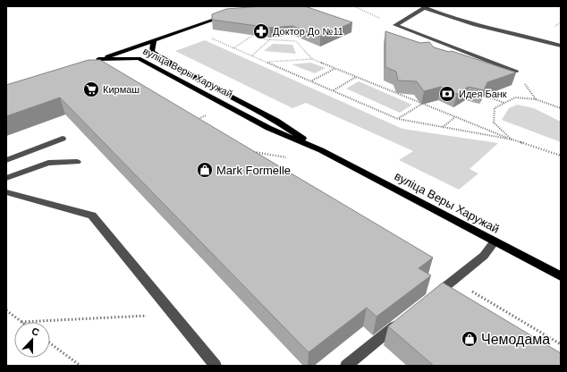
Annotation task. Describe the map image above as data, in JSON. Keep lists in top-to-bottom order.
{
  "streets": {
    "main road": ["вуліца Веры Харужай"]
  },
  "places": {
    "pharmacy": ["Доктор До №11"],
    "supermarket": ["Кирмаш"],
    "bank": ["Идея Банк"],
    "shop": ["Mark Formelle", "Чемодама"]
  },
  "north": "top"
}
